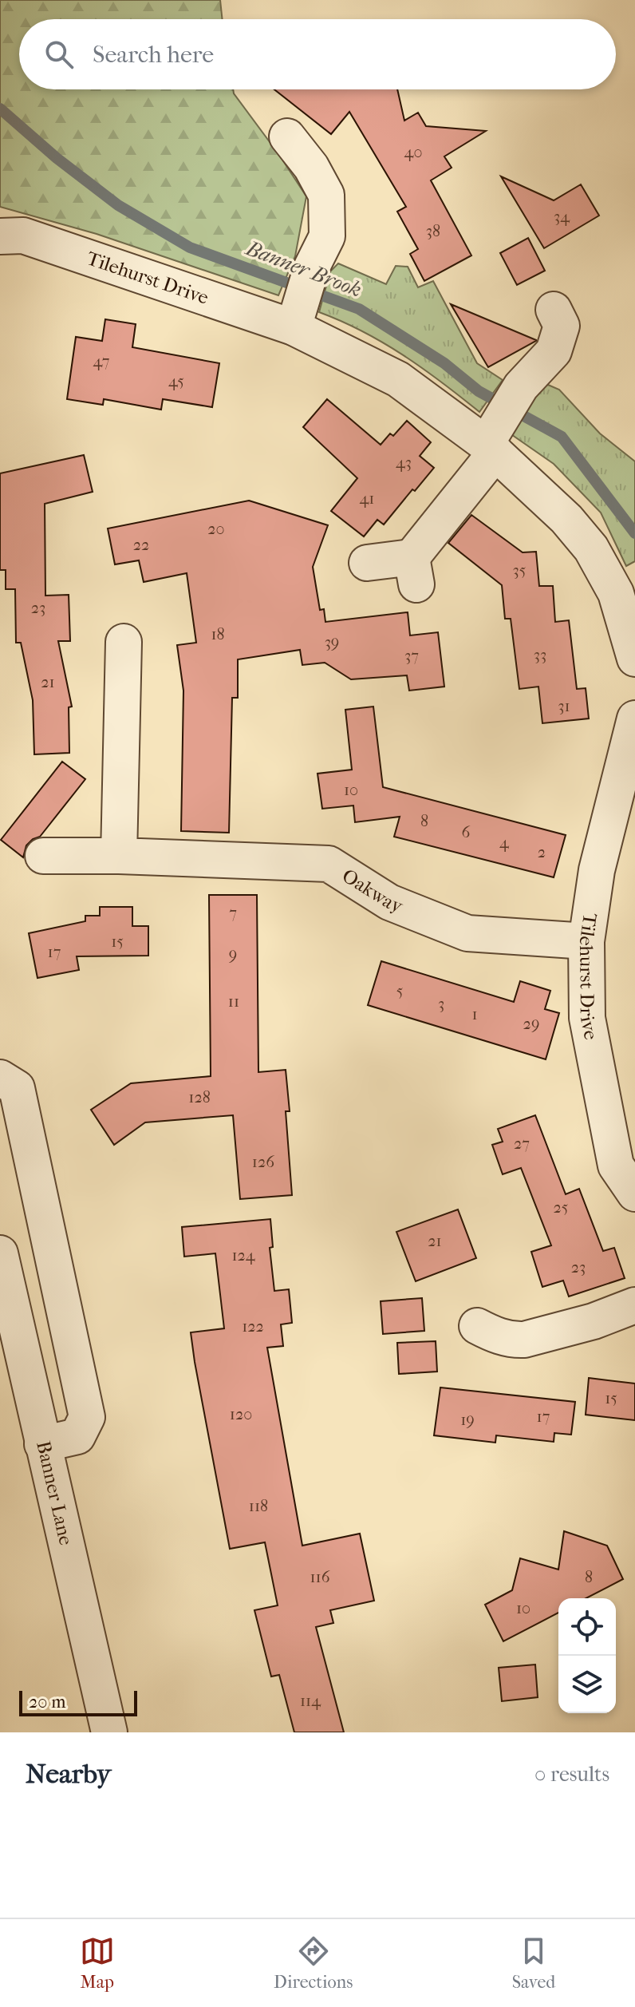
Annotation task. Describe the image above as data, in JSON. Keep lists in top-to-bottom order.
{
  "streets": {
    "street": ["Tilehurst Drive", "Oakway", "Banner Lane"]
  },
  "crossings": [
    ["Tilehurst Drive", "Oakway"]
  ],
  "water": ["Banner Brook"],
  "house_numbers": [
    "40",
    "34",
    "38",
    "47",
    "45",
    "43",
    "41",
    "20",
    "22",
    "35",
    "23",
    "18",
    "39",
    "33",
    "37",
    "21",
    "31",
    "10",
    "8",
    "6",
    "4",
    "2",
    "7",
    "15",
    "17",
    "9",
    "5",
    "11",
    "3",
    "1",
    "29",
    "128",
    "27",
    "126",
    "25",
    "21",
    "124",
    "23",
    "122",
    "15",
    "120",
    "17",
    "19",
    "118",
    "116",
    "8",
    "10",
    "114"
  ],
  "scale_bar": "20 m",
  "page": {
    "search": "Search here",
    "scale": "20 m",
    "heading": ["Nearby", "0 results"],
    "nav": ["Map", "Directions", "Saved"]
  }
}
